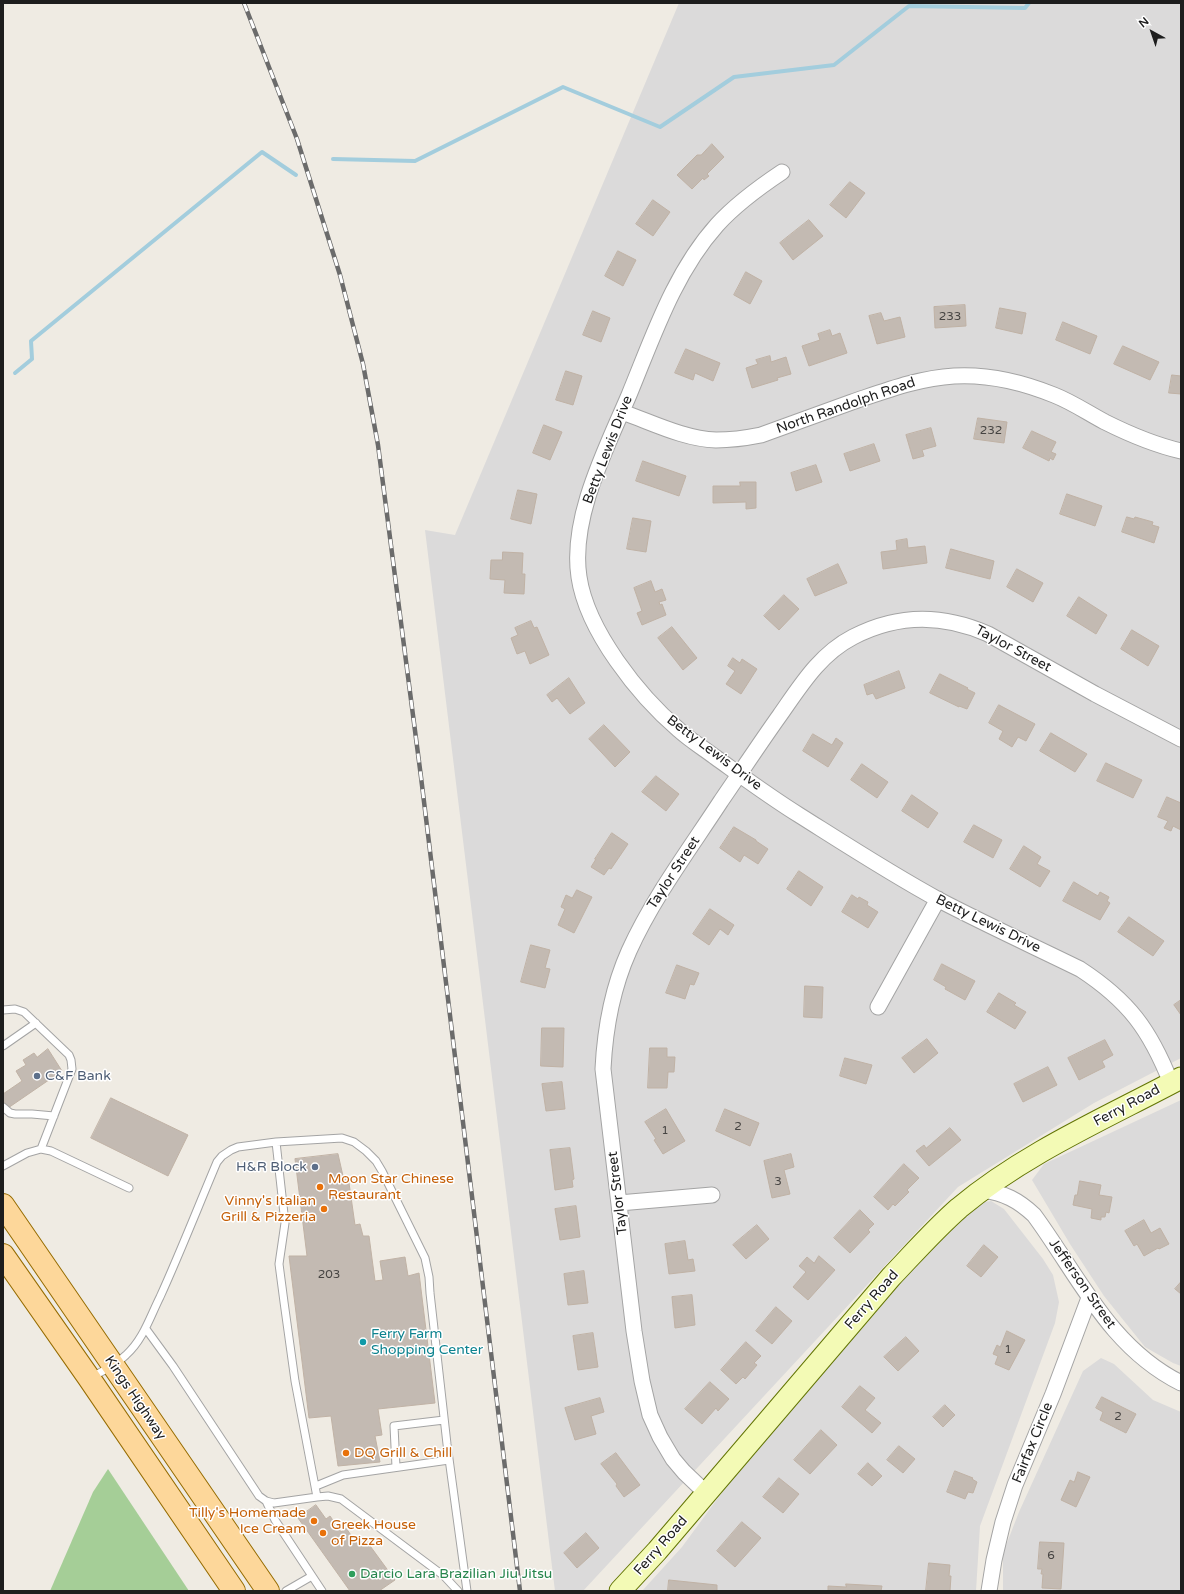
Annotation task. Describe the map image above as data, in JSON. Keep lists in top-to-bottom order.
{
  "streets": {
    "main road": ["Ferry Road", "Kings Highway"],
    "street": [
      "North Randolph Road",
      "Betty Lewis Drive",
      "Taylor Street",
      "Jefferson Street",
      "Fairfax Circle"
    ]
  },
  "crossings": [
    ["North Randolph Road", "Betty Lewis Drive"],
    ["Betty Lewis Drive", "Taylor Street"],
    ["Betty Lewis Drive", "Ferry Road"],
    ["Taylor Street", "Ferry Road"],
    ["Ferry Road", "Jefferson Street"],
    ["Jefferson Street", "Fairfax Circle"]
  ],
  "places": [
    "C&F Bank",
    "H&R Block",
    "Moon Star Chinese Restaurant",
    "Vinny's Italian Grill & Pizzeria",
    "Ferry Farm Shopping Center",
    "DQ Grill & Chill",
    "Tilly's Homemade Ice Cream",
    "Greek House of Pizza",
    "Darcio Lara Brazilian Jiu Jitsu"
  ],
  "house_numbers": [
    "233",
    "232",
    "2",
    "1",
    "3",
    "203",
    "1",
    "2",
    "6"
  ],
  "north": "top left"
}
